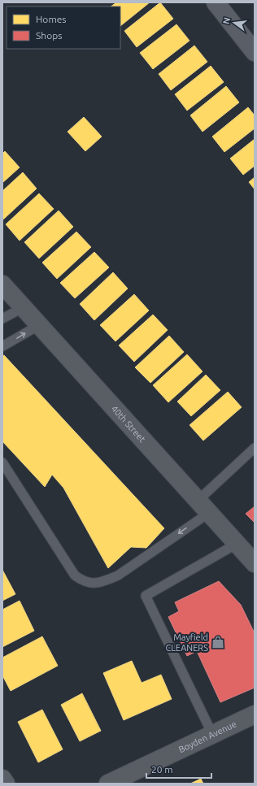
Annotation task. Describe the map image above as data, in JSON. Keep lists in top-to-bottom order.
{
  "streets": {
    "street": ["40th Street", "Boyden Avenue"]
  },
  "places": {
    "shop": ["Mayfield CLEANERS"]
  },
  "legend": ["Homes", "Shops"],
  "scale_bar": "20 m",
  "north": "left"
}
